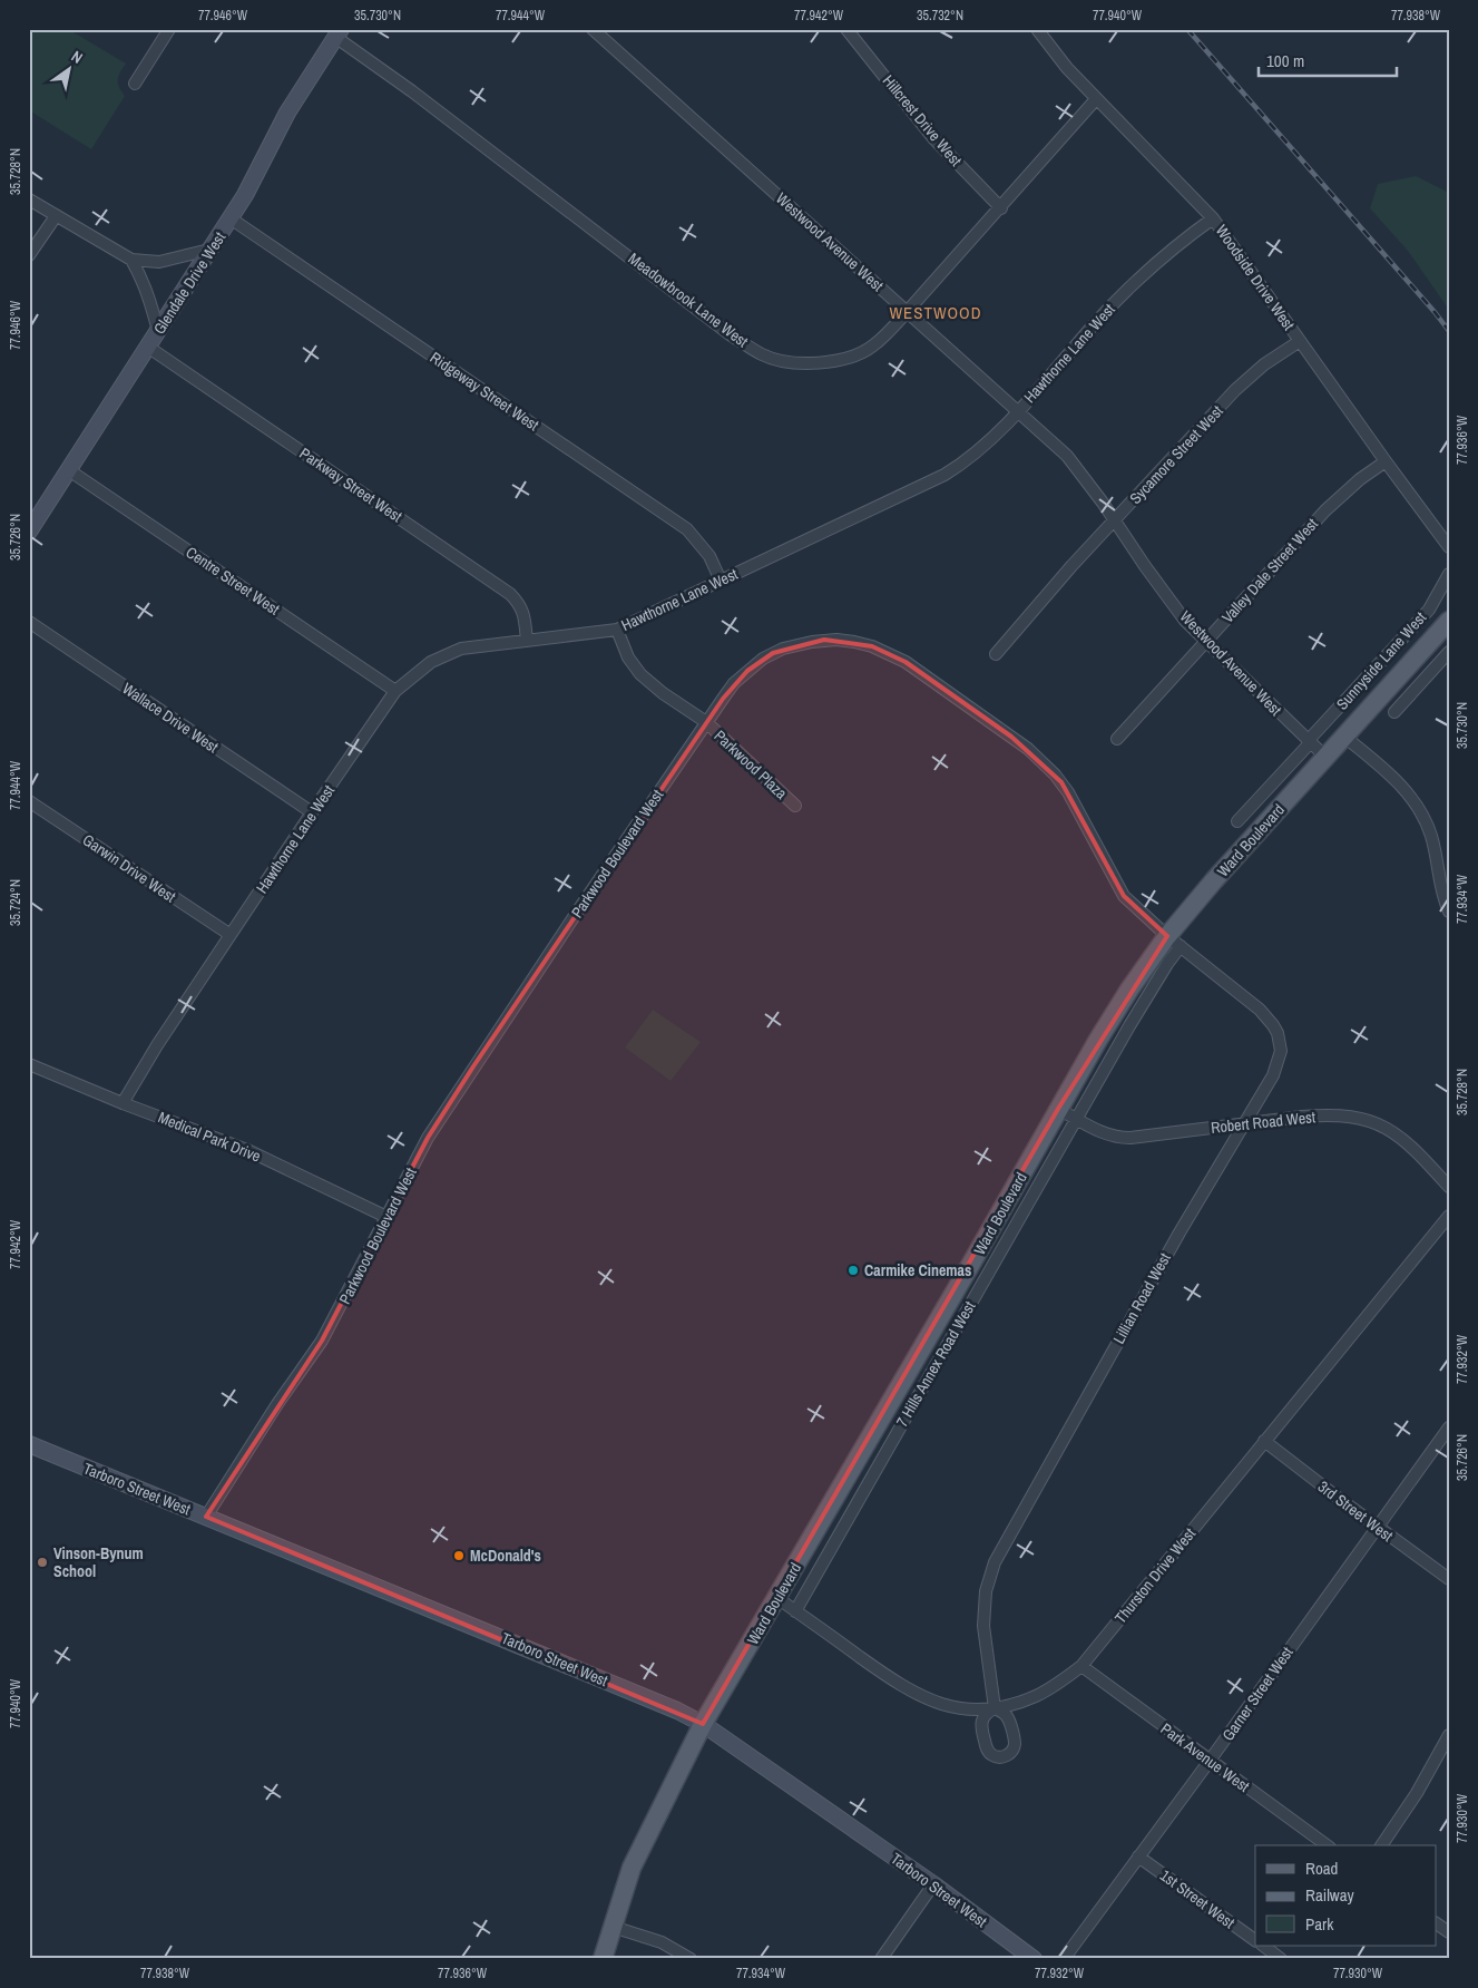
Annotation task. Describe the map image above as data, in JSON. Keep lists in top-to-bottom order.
{
  "streets": {
    "main road": ["Glendale Drive West", "Ward Boulevard", "Tarboro Street West"],
    "street": [
      "Hillcrest Drive West",
      "Westwood Avenue West",
      "Woodside Drive West",
      "Meadowbrook Lane West",
      "Hawthorne Lane West",
      "Ridgeway Street West",
      "Sycamore Street West",
      "Parkway Street West",
      "Valley Dale Street West",
      "Centre Street West",
      "Sunnyside Lane West",
      "Wallace Drive West",
      "Parkwood Plaza",
      "Parkwood Boulevard West",
      "Garwin Drive West",
      "Robert Road West",
      "Medical Park Drive",
      "Lillian Road West",
      "7 Hills Annex Road West",
      "3rd Street West",
      "Thurston Drive West",
      "Garner Street West",
      "Park Avenue West",
      "1st Street West"
    ]
  },
  "crossings": [
    ["Hillcrest Drive West", "Meadowbrook Lane West"],
    ["Westwood Avenue West", "Meadowbrook Lane West"],
    ["Westwood Avenue West", "Hawthorne Lane West"],
    ["Westwood Avenue West", "Sycamore Street West"],
    ["Westwood Avenue West", "Valley Dale Street West"],
    ["Westwood Avenue West", "Sunnyside Lane West"],
    ["Westwood Avenue West", "Ward Boulevard"],
    ["Woodside Drive West", "Meadowbrook Lane West"],
    ["Woodside Drive West", "Hawthorne Lane West"],
    ["Woodside Drive West", "Sycamore Street West"],
    ["Woodside Drive West", "Valley Dale Street West"],
    ["Glendale Drive West", "Meadowbrook Lane West"],
    ["Glendale Drive West", "Ridgeway Street West"],
    ["Glendale Drive West", "Parkway Street West"],
    ["Glendale Drive West", "Centre Street West"],
    ["Hawthorne Lane West", "Ridgeway Street West"],
    ["Hawthorne Lane West", "Parkway Street West"],
    ["Hawthorne Lane West", "Centre Street West"],
    ["Hawthorne Lane West", "Wallace Drive West"],
    ["Hawthorne Lane West", "Parkwood Plaza"],
    ["Hawthorne Lane West", "Garwin Drive West"],
    ["Hawthorne Lane West", "Medical Park Drive"],
    ["Parkwood Plaza", "Parkwood Boulevard West"],
    ["Ward Boulevard", "Parkwood Boulevard West"],
    ["Ward Boulevard", "Robert Road West"],
    ["Ward Boulevard", "Lillian Road West"],
    ["Ward Boulevard", "7 Hills Annex Road West"],
    ["Ward Boulevard", "Tarboro Street West"],
    ["Ward Boulevard", "Thurston Drive West"],
    ["Parkwood Boulevard West", "Medical Park Drive"],
    ["Parkwood Boulevard West", "Lillian Road West"],
    ["Parkwood Boulevard West", "7 Hills Annex Road West"],
    ["Parkwood Boulevard West", "Tarboro Street West"],
    ["Robert Road West", "Lillian Road West"],
    ["Robert Road West", "7 Hills Annex Road West"],
    ["Lillian Road West", "7 Hills Annex Road West"],
    ["Lillian Road West", "Thurston Drive West"],
    ["7 Hills Annex Road West", "Thurston Drive West"],
    ["3rd Street West", "Thurston Drive West"],
    ["3rd Street West", "Garner Street West"],
    ["Thurston Drive West", "Park Avenue West"],
    ["Garner Street West", "Park Avenue West"],
    ["Garner Street West", "1st Street West"]
  ],
  "districts": ["WESTWOOD"],
  "places": ["Carmike Cinemas", "McDonald's", "Vinson-Bynum School"],
  "legend": ["Road", "Railway", "Park"],
  "scale_bar": "100 m",
  "north": "top right",
  "coordinates": [
    "77.946°W",
    "35.730°N",
    "77.944°W",
    "77.942°W",
    "35.732°N",
    "77.940°W",
    "77.938°W",
    "35.728°N",
    "77.936°W",
    "35.726°N",
    "77.934°W",
    "35.724°N",
    "77.932°W",
    "77.930°W"
  ]
}
